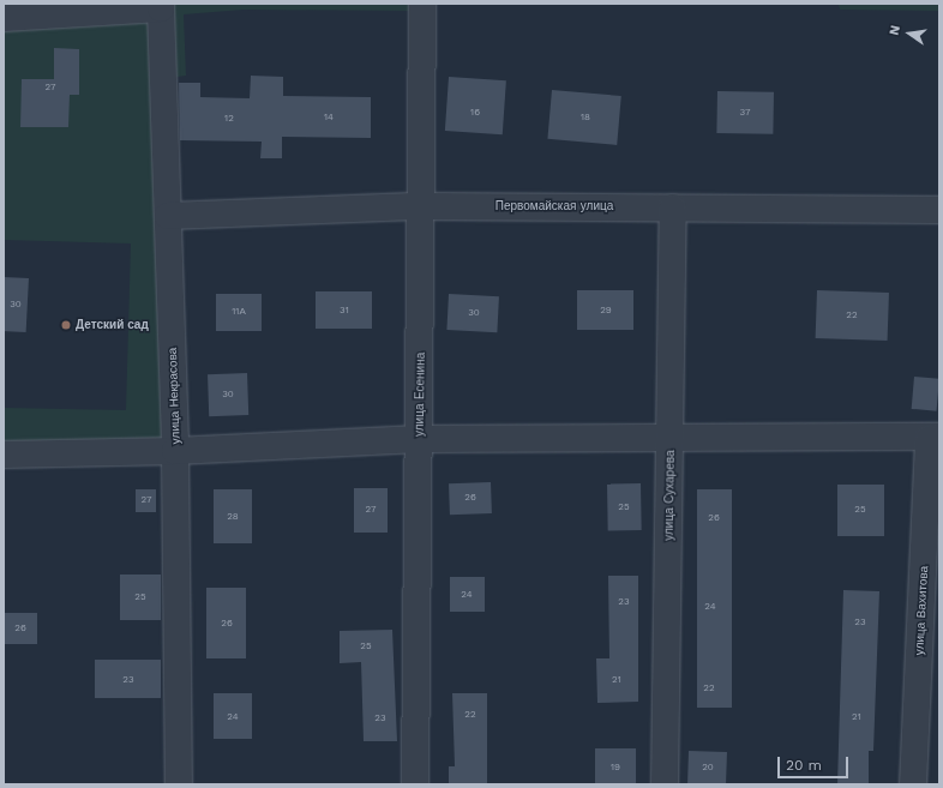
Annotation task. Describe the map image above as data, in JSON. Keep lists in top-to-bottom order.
{
  "streets": {
    "street": [
      "Первомайская улица",
      "улица Есенина",
      "улица Некрасова",
      "улица Сухарева",
      "улица Вахитова"
    ]
  },
  "crossings": [
    ["Первомайская улица", "улица Есенина"],
    ["Первомайская улица", "улица Некрасова"],
    ["Первомайская улица", "улица Сухарева"]
  ],
  "places": ["Детский сад"],
  "house_numbers": [
    "27",
    "16",
    "37",
    "14",
    "18",
    "12",
    "30",
    "31",
    "29",
    "11А",
    "30",
    "22",
    "30",
    "26",
    "27",
    "25",
    "27",
    "25",
    "28",
    "26",
    "24",
    "25",
    "23",
    "24",
    "23",
    "26",
    "26",
    "25",
    "23",
    "21",
    "22",
    "22",
    "24",
    "21",
    "23",
    "19",
    "20"
  ],
  "scale_bar": "20 m",
  "north": "left"
}
